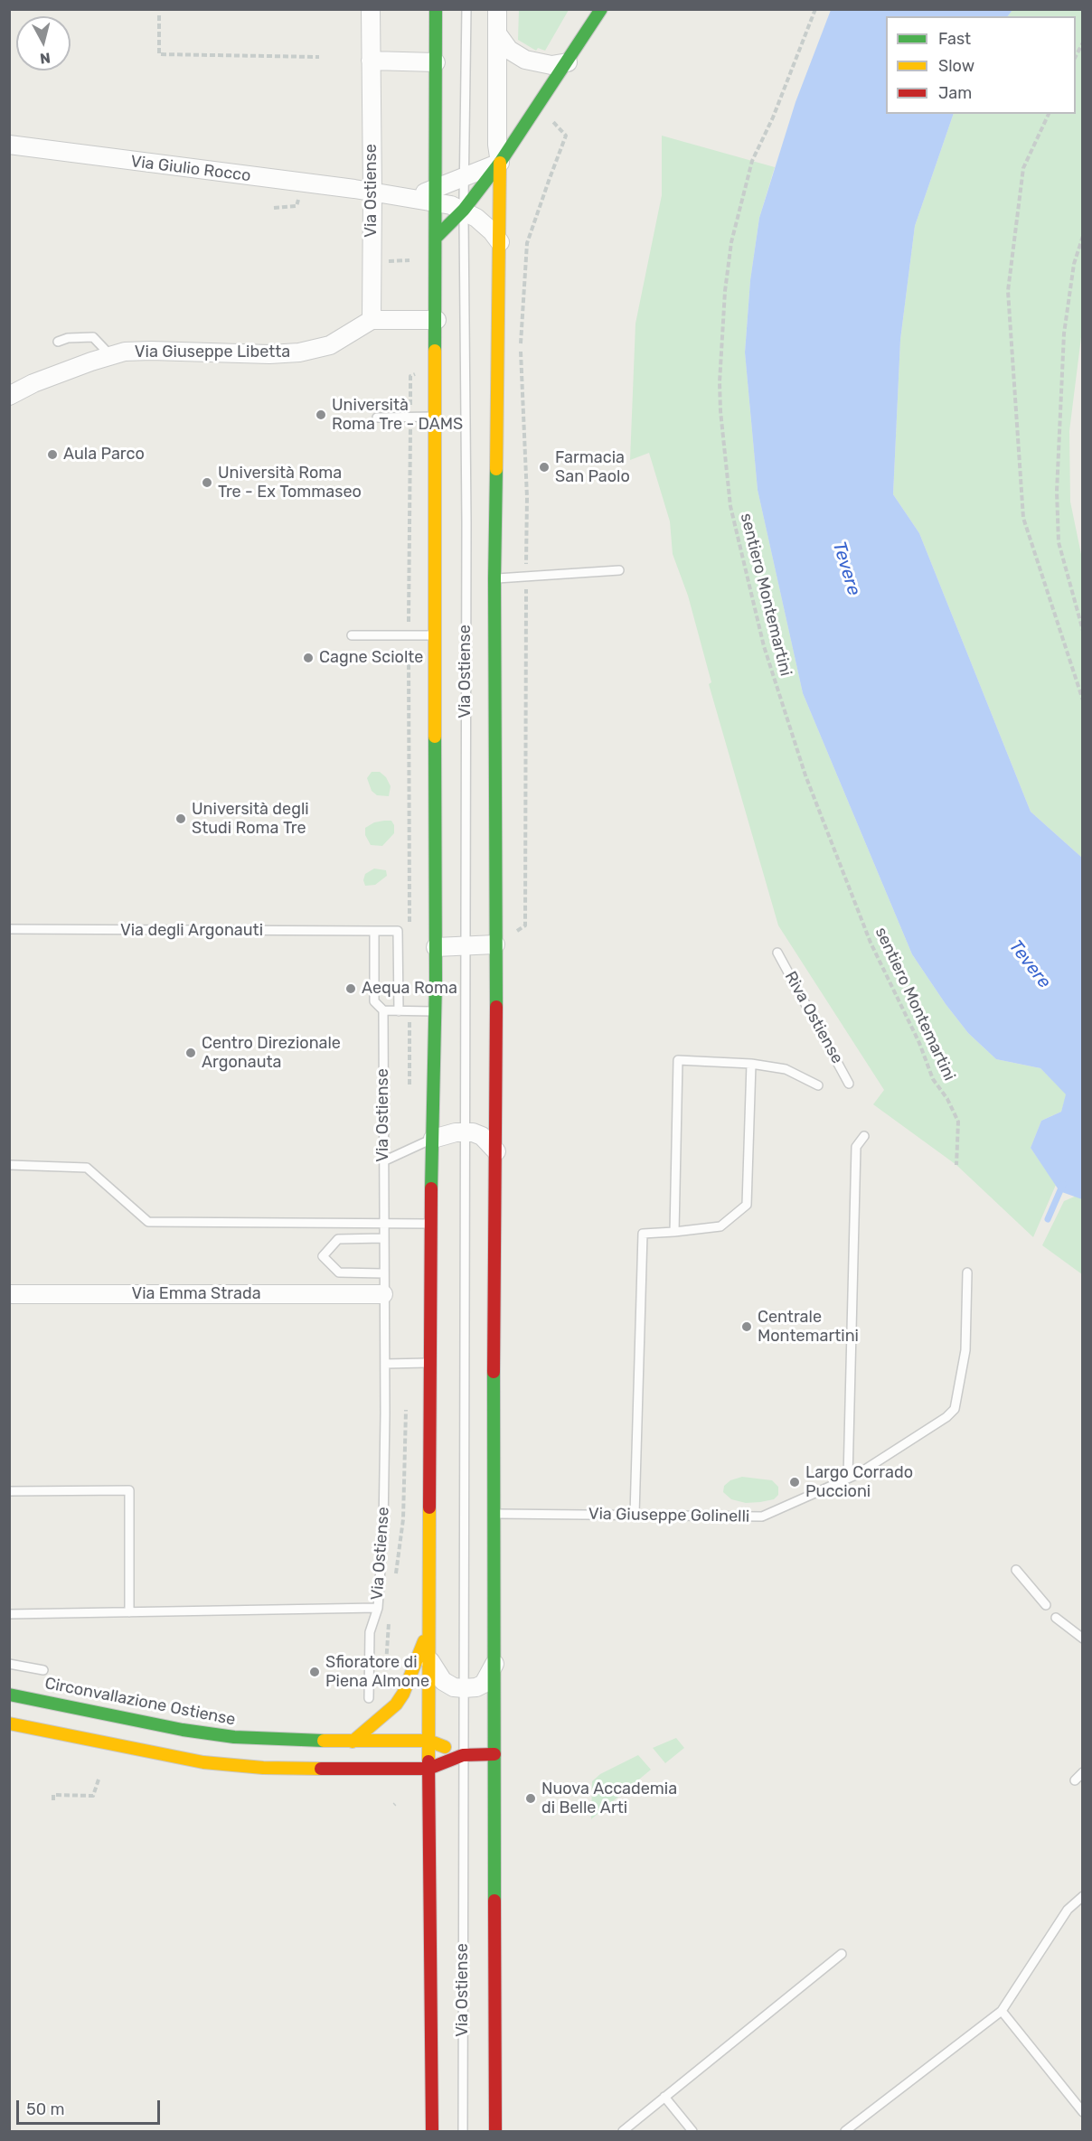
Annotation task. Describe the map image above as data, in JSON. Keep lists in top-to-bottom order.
{
  "streets": {
    "main road": ["Via Ostiense", "Circonvallazione Ostiense"],
    "street": ["Via Giulio Rocco", "Via Giuseppe Libetta", "Via Emma Strada"],
    "lane": ["Via degli Argonauti", "Riva Ostiense", "Via Giuseppe Golinelli"],
    "path": ["sentiero Montemartini"]
  },
  "crossings": [
    ["Via Giulio Rocco", "Via Ostiense"],
    ["Via Ostiense", "Via Giuseppe Libetta"],
    ["Via Ostiense", "Via degli Argonauti"],
    ["Via Ostiense", "Via Emma Strada"],
    ["Via Ostiense", "Via Giuseppe Golinelli"],
    ["Via Ostiense", "Circonvallazione Ostiense"]
  ],
  "water": ["Tevere"],
  "places": [
    "Università Roma Tre - DAMS",
    "Aula Parco",
    "Farmacia San Paolo",
    "Università Roma Tre - Ex Tommaseo",
    "Cagne Sciolte",
    "Università degli Studi Roma Tre",
    "Aequa Roma",
    "Centro Direzionale Argonauta",
    "Centrale Montemartini",
    "Largo Corrado Puccioni",
    "Sfioratore di Piena Almone",
    "Nuova Accademia di Belle Arti"
  ],
  "legend": ["Fast", "Slow", "Jam"],
  "scale_bar": "50 m",
  "north": "bottom"
}
